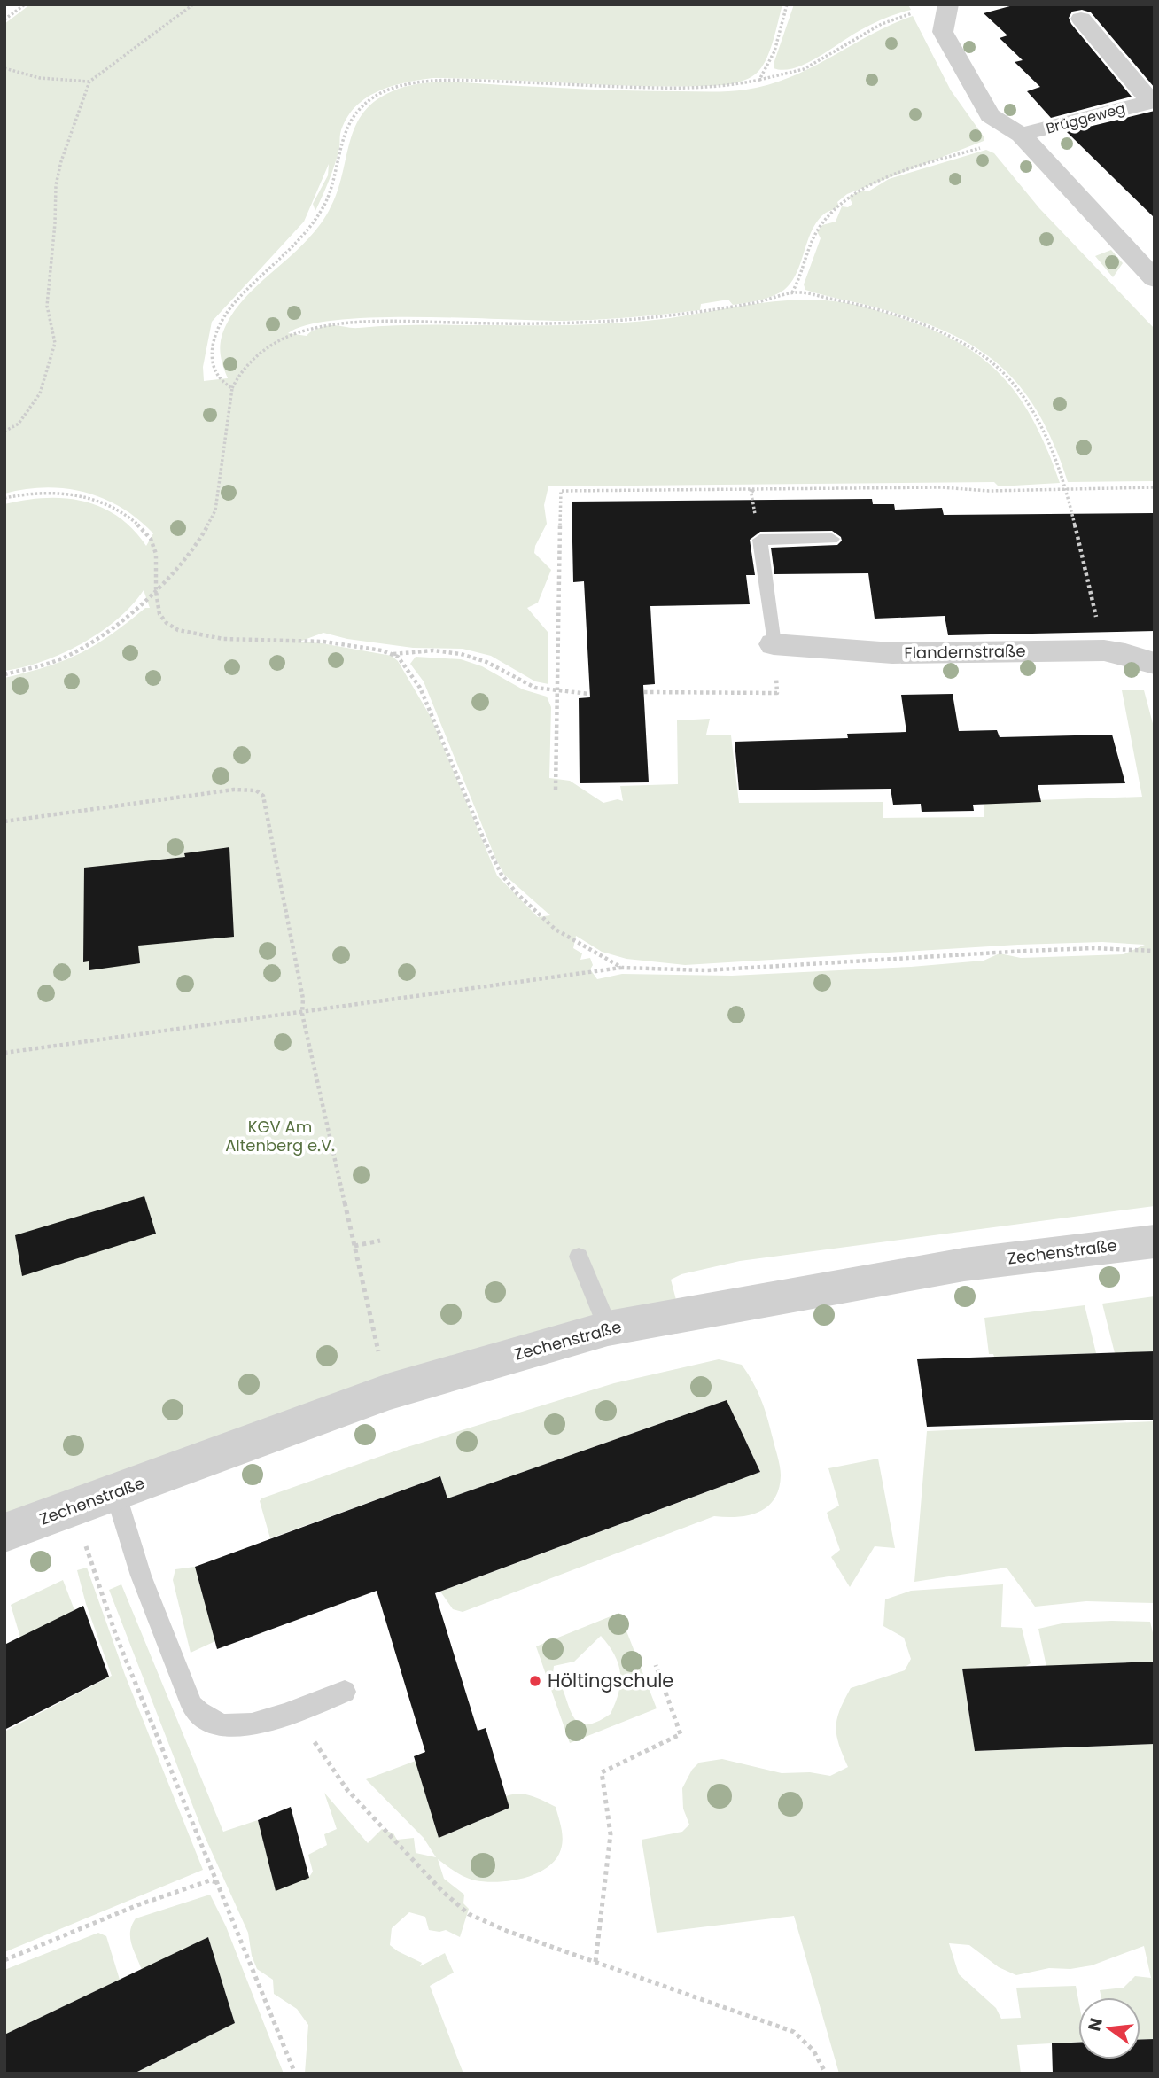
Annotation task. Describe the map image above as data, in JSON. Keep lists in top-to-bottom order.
{
  "streets": {
    "street": ["Brüggeweg", "Flandernstraße", "Zechenstraße"]
  },
  "parks": ["KGV Am Altenberg e.V."],
  "places": ["Höltingschule"],
  "north": "left"
}
